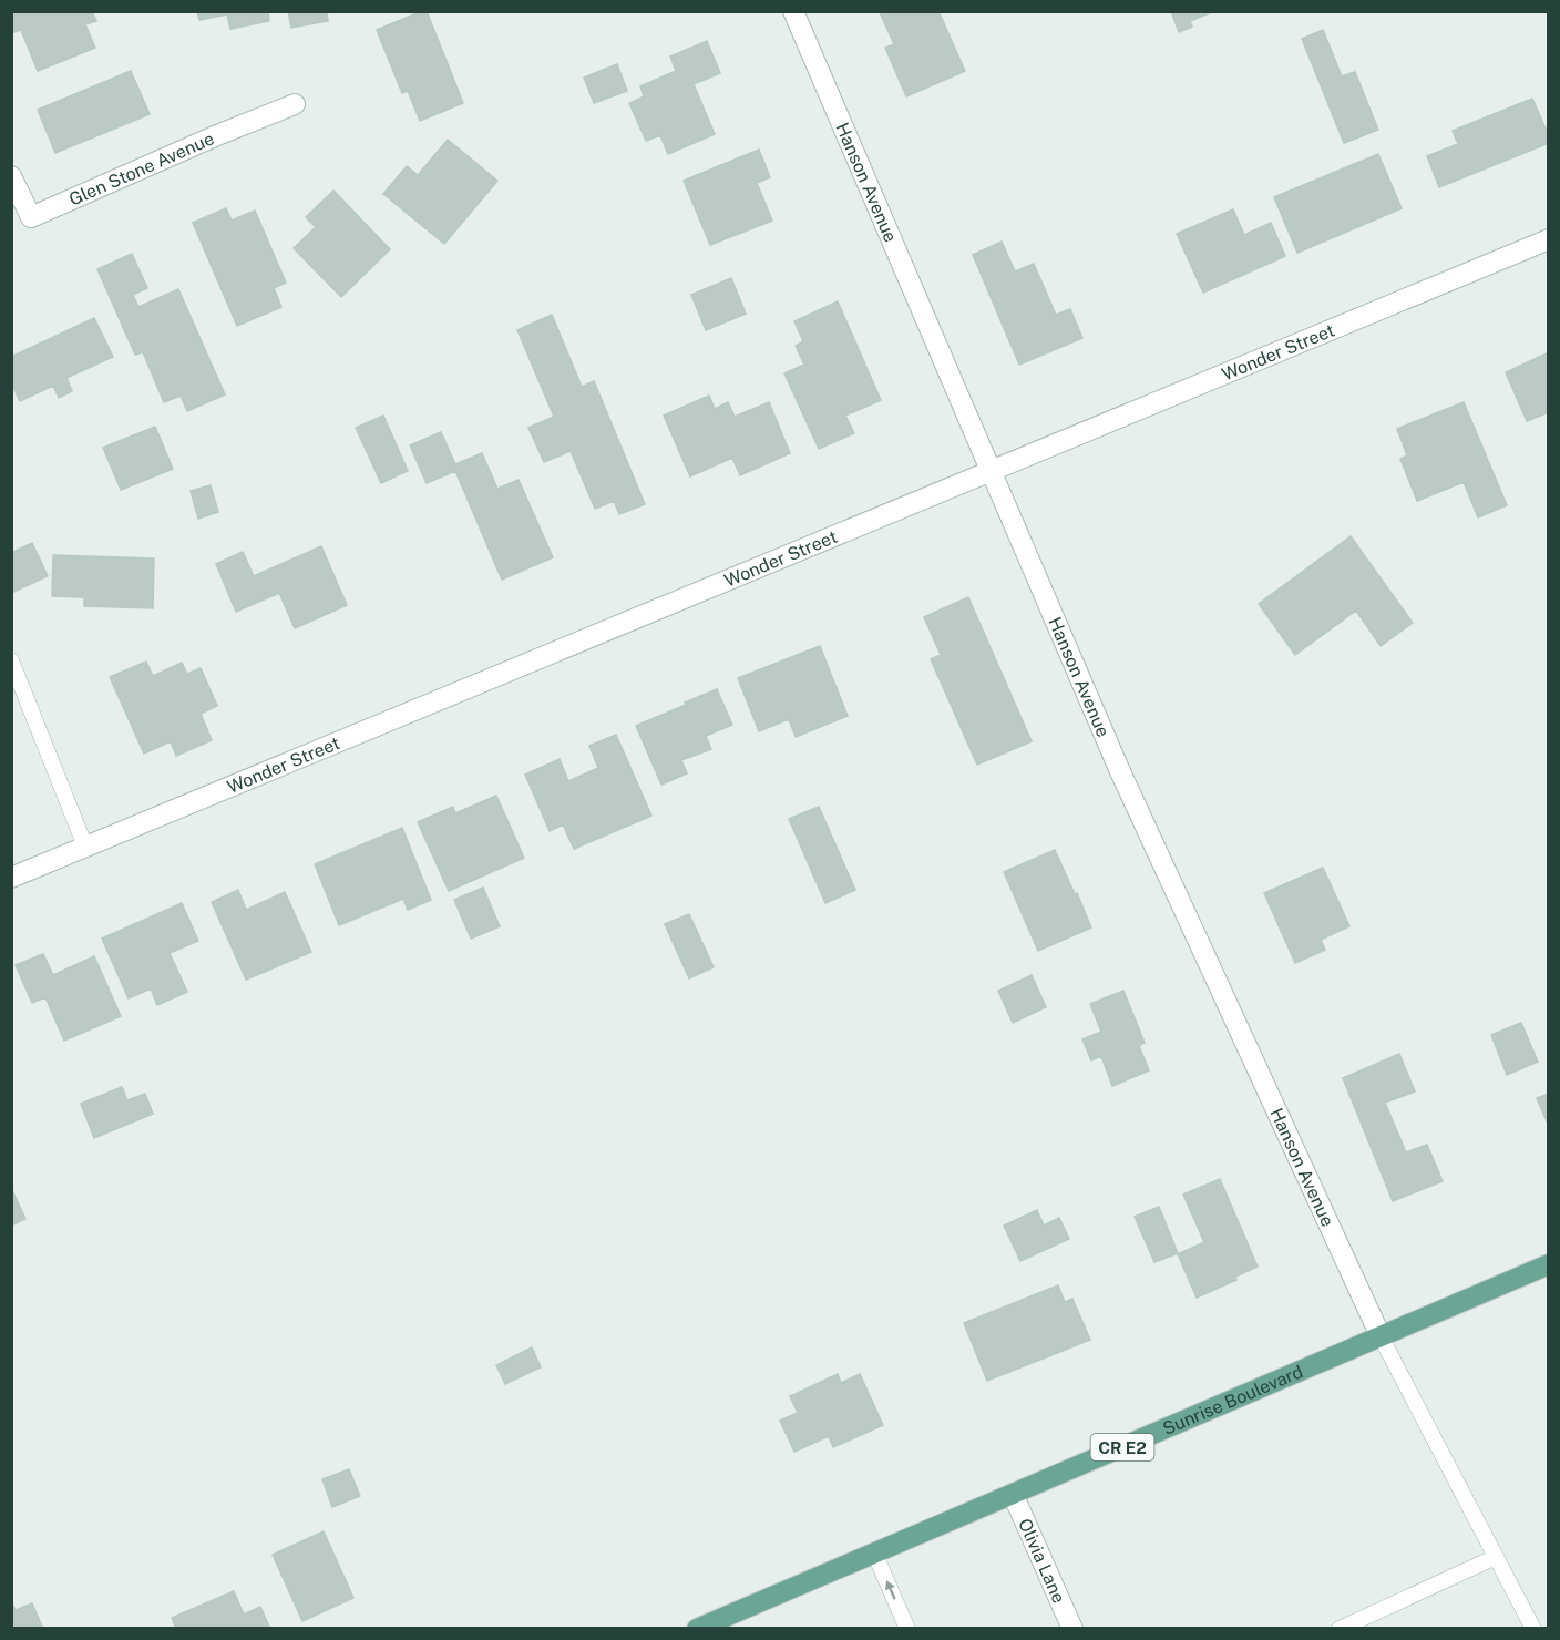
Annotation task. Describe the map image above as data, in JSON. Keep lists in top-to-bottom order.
{
  "streets": {
    "main road": ["Sunrise Boulevard", "CR E2"],
    "street": [
      "Glen Stone Avenue",
      "Hanson Avenue",
      "Wonder Street",
      "Olivia Lane"
    ]
  },
  "crossings": [
    ["Hanson Avenue", "Wonder Street"],
    ["Hanson Avenue", "Sunrise Boulevard"],
    ["Sunrise Boulevard", "Olivia Lane"]
  ]
}
